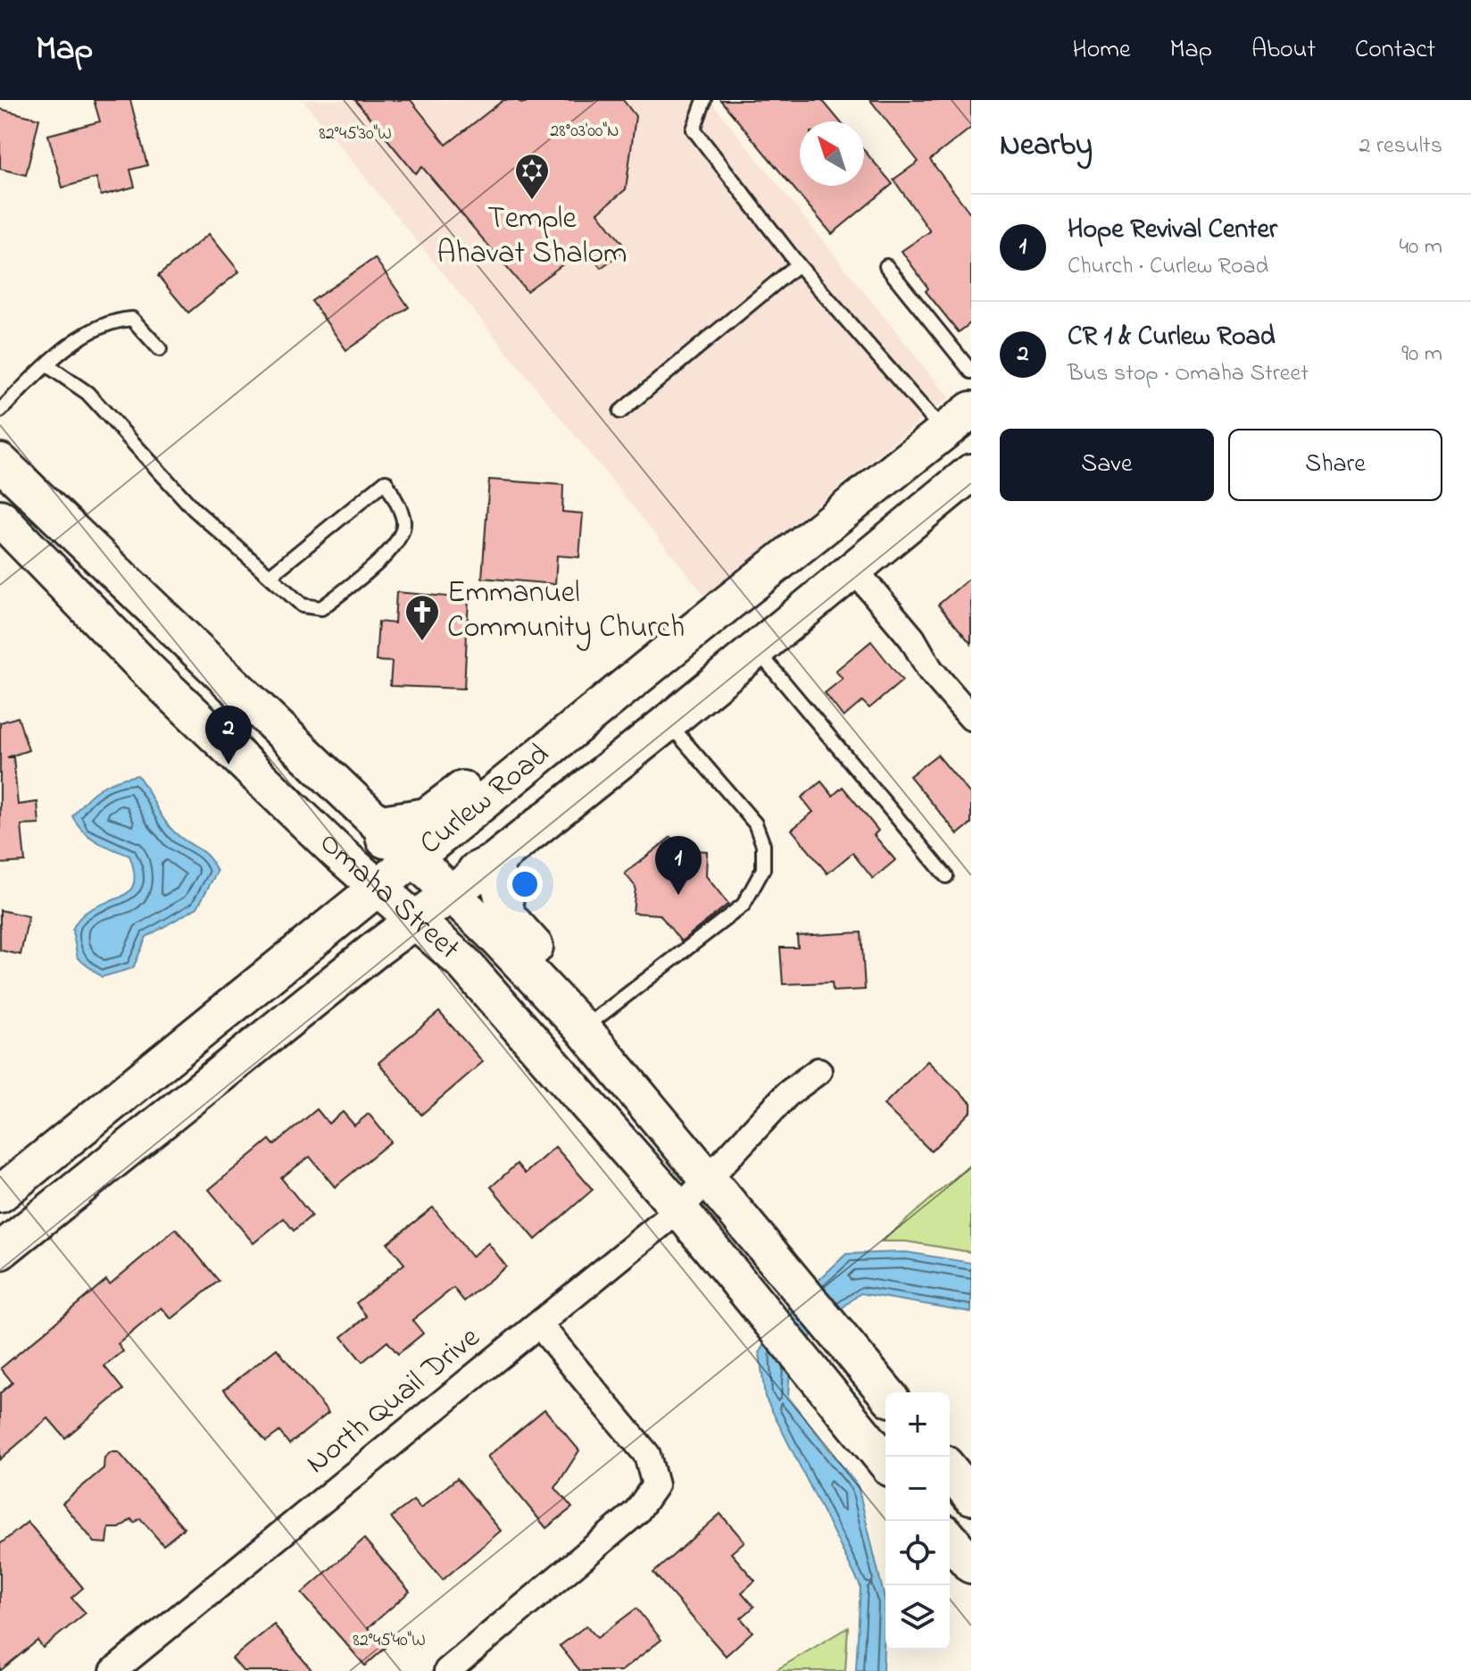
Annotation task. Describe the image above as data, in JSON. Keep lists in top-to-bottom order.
{
  "streets": {
    "main road": ["Curlew Road", "Omaha Street"],
    "street": ["North Quail Drive"]
  },
  "crossings": [
    ["Curlew Road", "Omaha Street"],
    ["Omaha Street", "North Quail Drive"]
  ],
  "places": {
    "synagogue": ["Temple Ahavat Shalom"],
    "church": ["Emmanuel Community Church"]
  },
  "north": "top left",
  "page": {
    "header": "Map",
    "nav": [
      "Home",
      "Map",
      "About",
      "Contact"
    ],
    "heading": ["Nearby", "2 results"],
    "list": [
      {
        "mark": "1",
        "name": "Hope Revival Center",
        "note": "Church · Curlew Road",
        "value": "40 m"
      },
      {
        "mark": "2",
        "name": "CR 1 & Curlew Road",
        "note": "Bus stop · Omaha Street",
        "value": "90 m"
      }
    ],
    "buttons": ["Save", "Share"],
    "pins": ["2", "1"],
    "map_buttons": ["+", "−"]
  },
  "coordinates": ["28°03'00\"N", "82°45'30\"W", "82°45'40\"W"]
}
